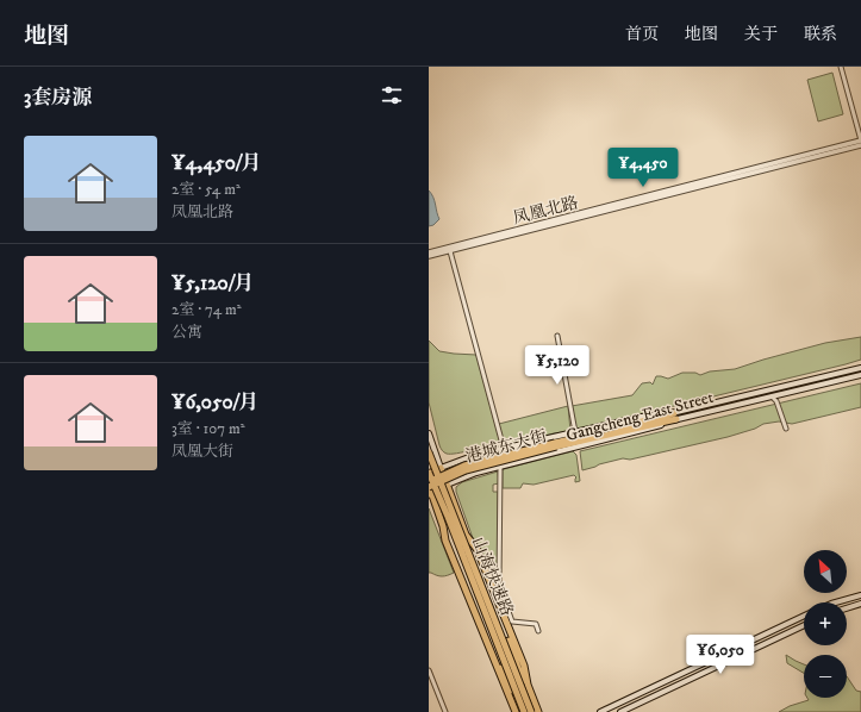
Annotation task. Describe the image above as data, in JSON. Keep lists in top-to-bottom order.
{
  "streets": {
    "highway": ["港城东大街", "山海快速路"],
    "main road": ["Gangcheng East Street"],
    "street": ["凤凰北路"]
  },
  "crossings": [
    ["Gangcheng East Street", "港城东大街"]
  ],
  "north": "top left",
  "page": {
    "header": "地图",
    "nav": [
      "首页",
      "地图",
      "关于",
      "联系"
    ],
    "heading": "3套房源",
    "list": [
      {
        "name": "¥4,450/月",
        "note": "2室 · 54 m² · 凤凰北路"
      },
      {
        "name": "¥5,120/月",
        "note": "2室 · 74 m² · 公寓"
      },
      {
        "name": "¥6,050/月",
        "note": "3室 · 107 m² · 凤凰大街"
      }
    ],
    "price": ["¥4,450", "¥5,120", "¥6,050"],
    "map_buttons": ["+", "−"]
  }
}
